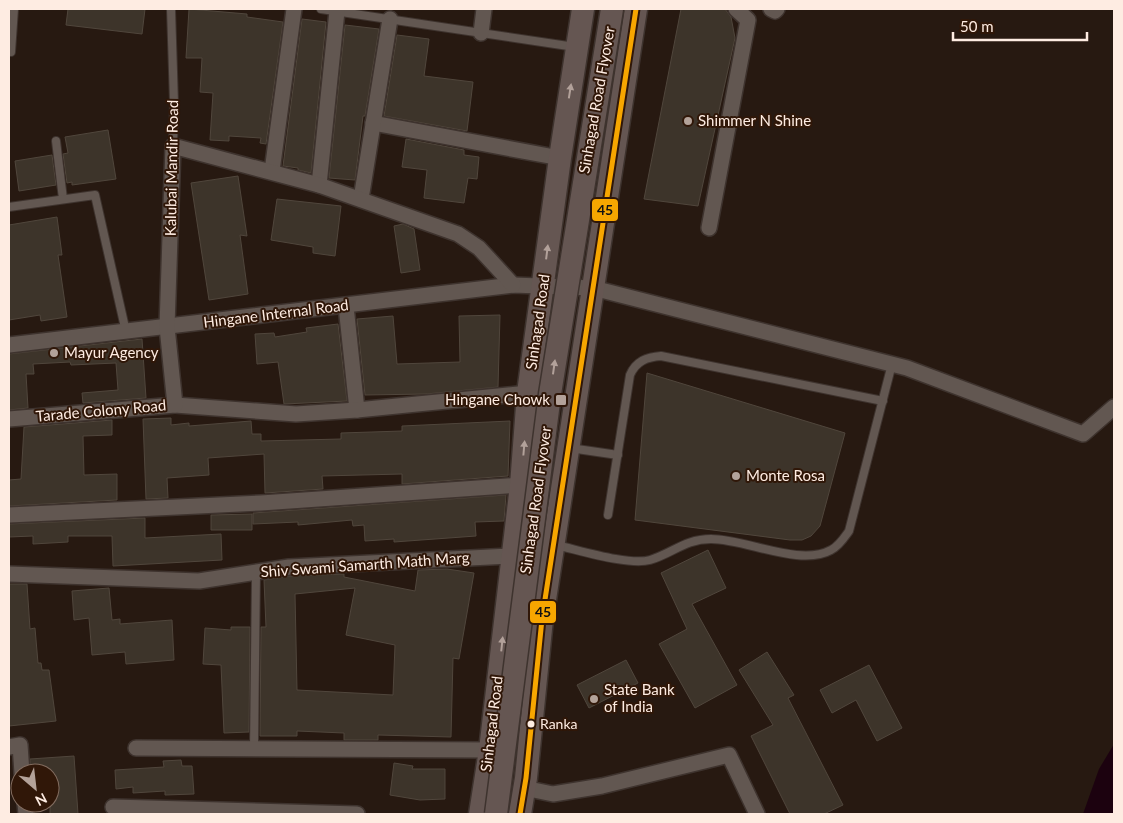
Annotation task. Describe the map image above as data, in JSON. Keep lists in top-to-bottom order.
{
  "streets": {
    "main road": ["Sinhagad Road Flyover", "Sinhagad Road"],
    "street": [
      "Kalubai Mandir Road",
      "Hingane Internal Road",
      "Tarade Colony Road",
      "Shiv Swami Samarth Math Marg"
    ]
  },
  "crossings": [
    ["Kalubai Mandir Road", "Hingane Internal Road"],
    ["Kalubai Mandir Road", "Tarade Colony Road"],
    ["Hingane Internal Road", "Sinhagad Road"],
    ["Hingane Internal Road", "Tarade Colony Road"],
    ["Sinhagad Road", "Shiv Swami Samarth Math Marg"]
  ],
  "places": {
    "other": [
      "Shimmer N Shine",
      "Mayur Agency",
      "Monte Rosa",
      "State Bank of India",
      "Ranka"
    ],
    "transit": ["Hingane Chowk"]
  },
  "lines": ["transit line 45"],
  "scale_bar": "50 m",
  "north": "bottom right"
}
